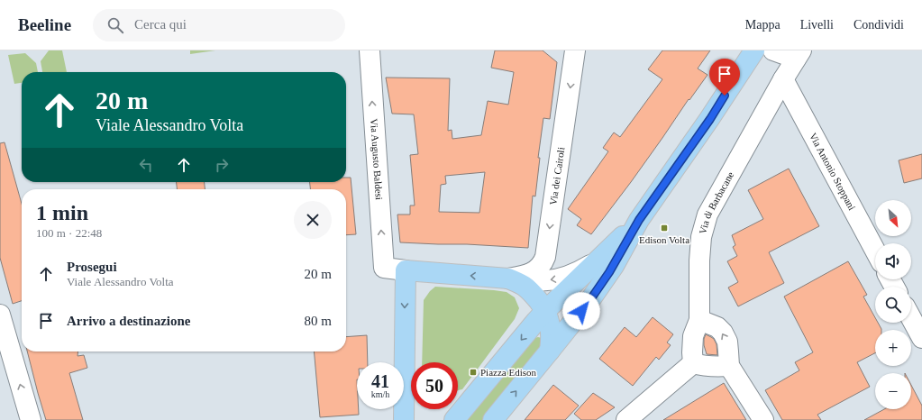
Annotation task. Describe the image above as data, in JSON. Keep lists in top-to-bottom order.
{
  "streets": {
    "street": [
      "Via Augusto Baldesi",
      "Via Antonio Stoppani",
      "Via dei Cairoli",
      "Via di Barbacane"
    ]
  },
  "crossings": [
    ["Via Antonio Stoppani", "Via di Barbacane"]
  ],
  "one_way": ["Via Augusto Baldesi", "Via dei Cairoli"],
  "places": {
    "transit": ["Edison Volta", "Piazza Edison"]
  },
  "north": "bottom right",
  "page": {
    "header": "Beeline",
    "search": "Cerca qui",
    "nav": ["Mappa", "Livelli", "Condividi"],
    "turn": ["20 m", "Viale Alessandro Volta"],
    "heading": ["1 min", "100 m · 22:48"],
    "map_buttons": ["+", "−"],
    "list": [
      {
        "name": "Prosegui",
        "note": "Viale Alessandro Volta",
        "value": "20 m"
      },
      {
        "name": "Arrivo a destinazione",
        "value": "80 m"
      }
    ],
    "speed": "41 km/h",
    "limit": "50"
  }
}
